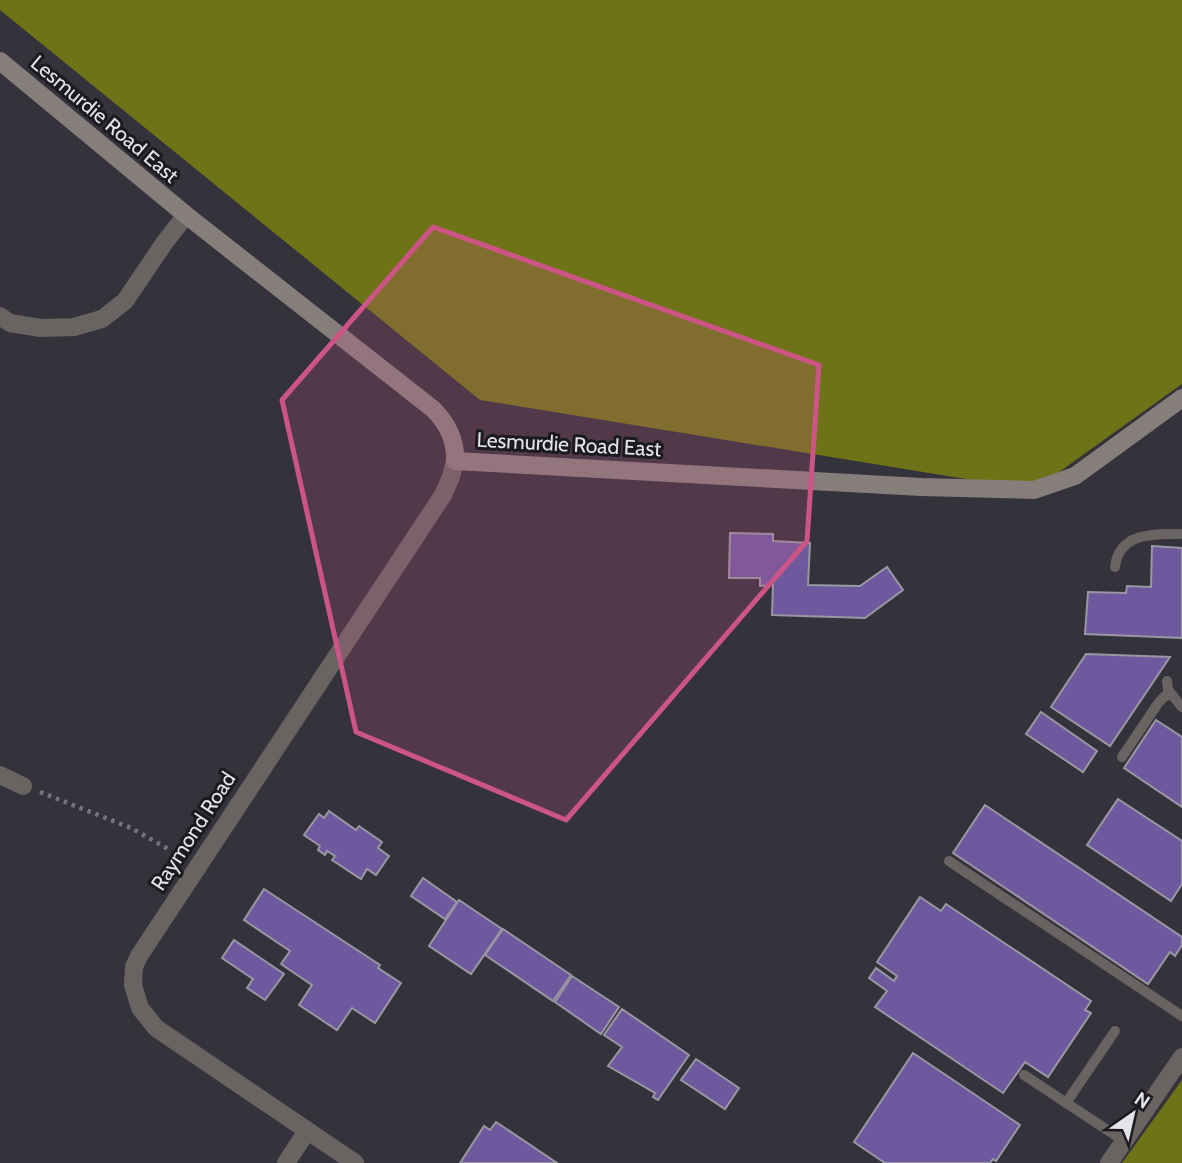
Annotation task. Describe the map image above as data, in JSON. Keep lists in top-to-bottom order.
{
  "streets": {
    "street": ["Lesmurdie Road East", "Raymond Road"]
  },
  "crossings": [
    ["Lesmurdie Road East", "Raymond Road"]
  ],
  "north": "top right"
}
